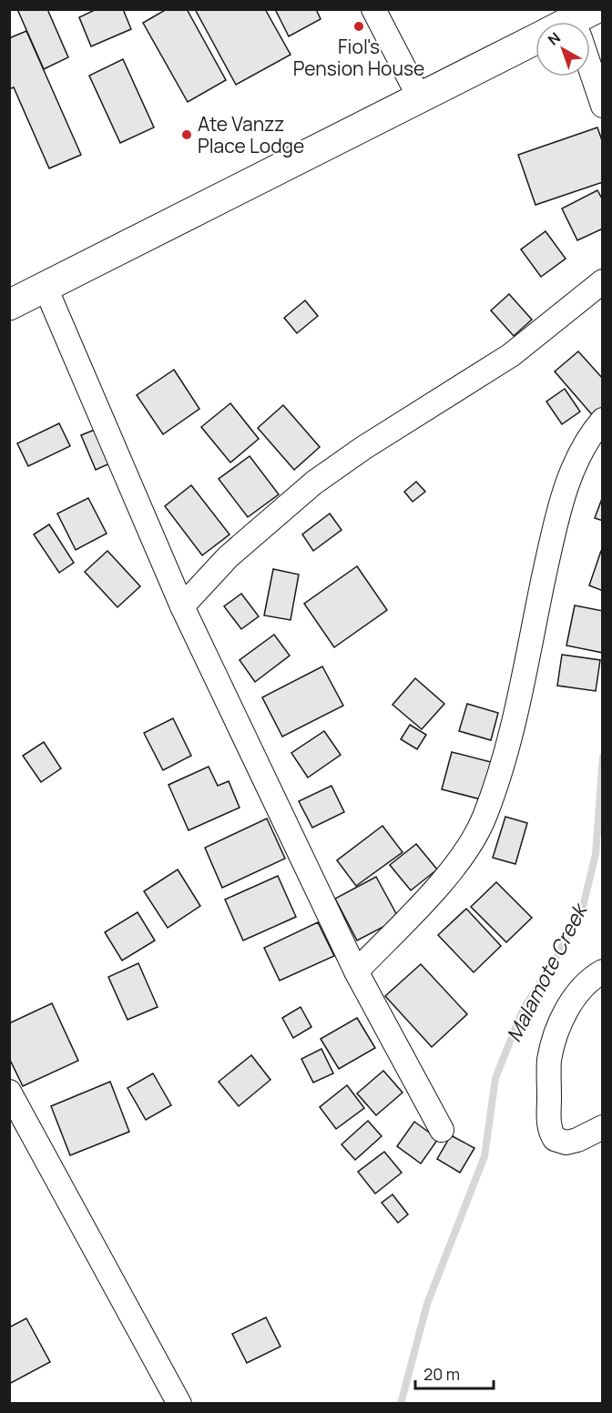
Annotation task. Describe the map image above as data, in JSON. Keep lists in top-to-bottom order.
{
  "water": ["Malamote Creek"],
  "places": ["Fiol's Pension House", "Ate Vanzz Place Lodge"],
  "scale_bar": "20 m",
  "north": "top left"
}
